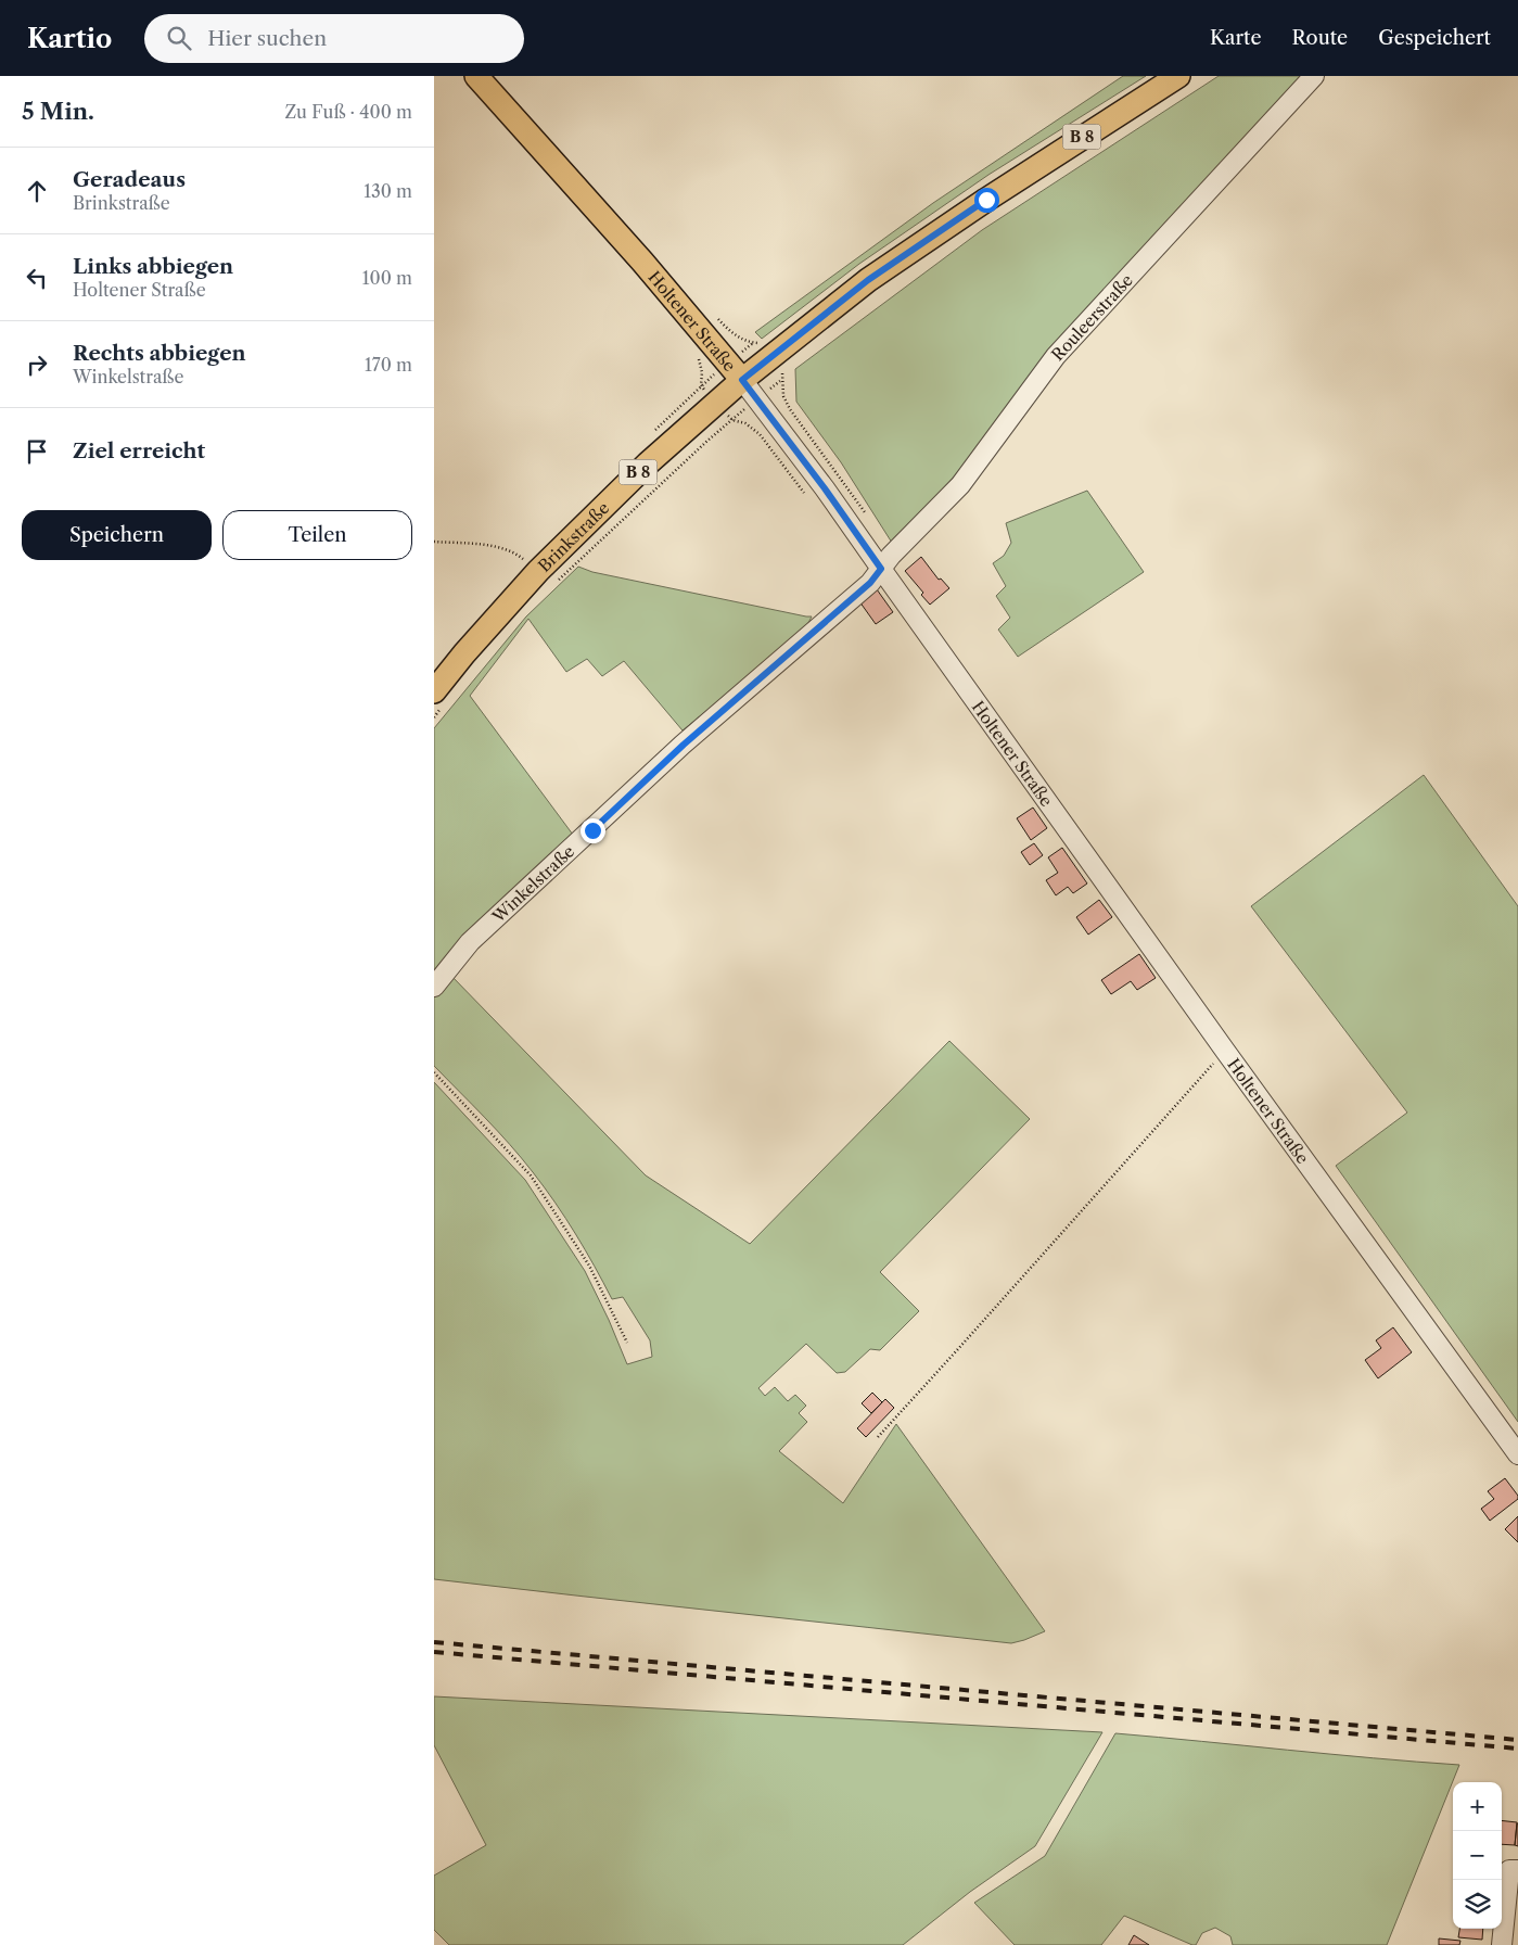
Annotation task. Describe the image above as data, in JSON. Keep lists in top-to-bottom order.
{
  "streets": {
    "main road": ["B 8", "Holtener Straße", "Brinkstraße"],
    "street": ["Rouleerstraße", "Winkelstraße"]
  },
  "crossings": [
    ["Rouleerstraße", "Holtener Straße"],
    ["Rouleerstraße", "Winkelstraße"],
    ["Holtener Straße", "Brinkstraße"],
    ["Holtener Straße", "Winkelstraße"]
  ],
  "page": {
    "header": "Kartio",
    "search": "Hier suchen",
    "nav": ["Karte", "Route", "Gespeichert"],
    "heading": ["5 Min.", "Zu Fuß · 400 m"],
    "list": [
      ["Geradeaus", "Brinkstraße", "130 m"],
      ["Links abbiegen", "Holtener Straße", "100 m"],
      ["Rechts abbiegen", "Winkelstraße", "170 m"],
      "Ziel erreicht"
    ],
    "buttons": ["Speichern", "Teilen"],
    "map_buttons": ["+", "−"]
  }
}
